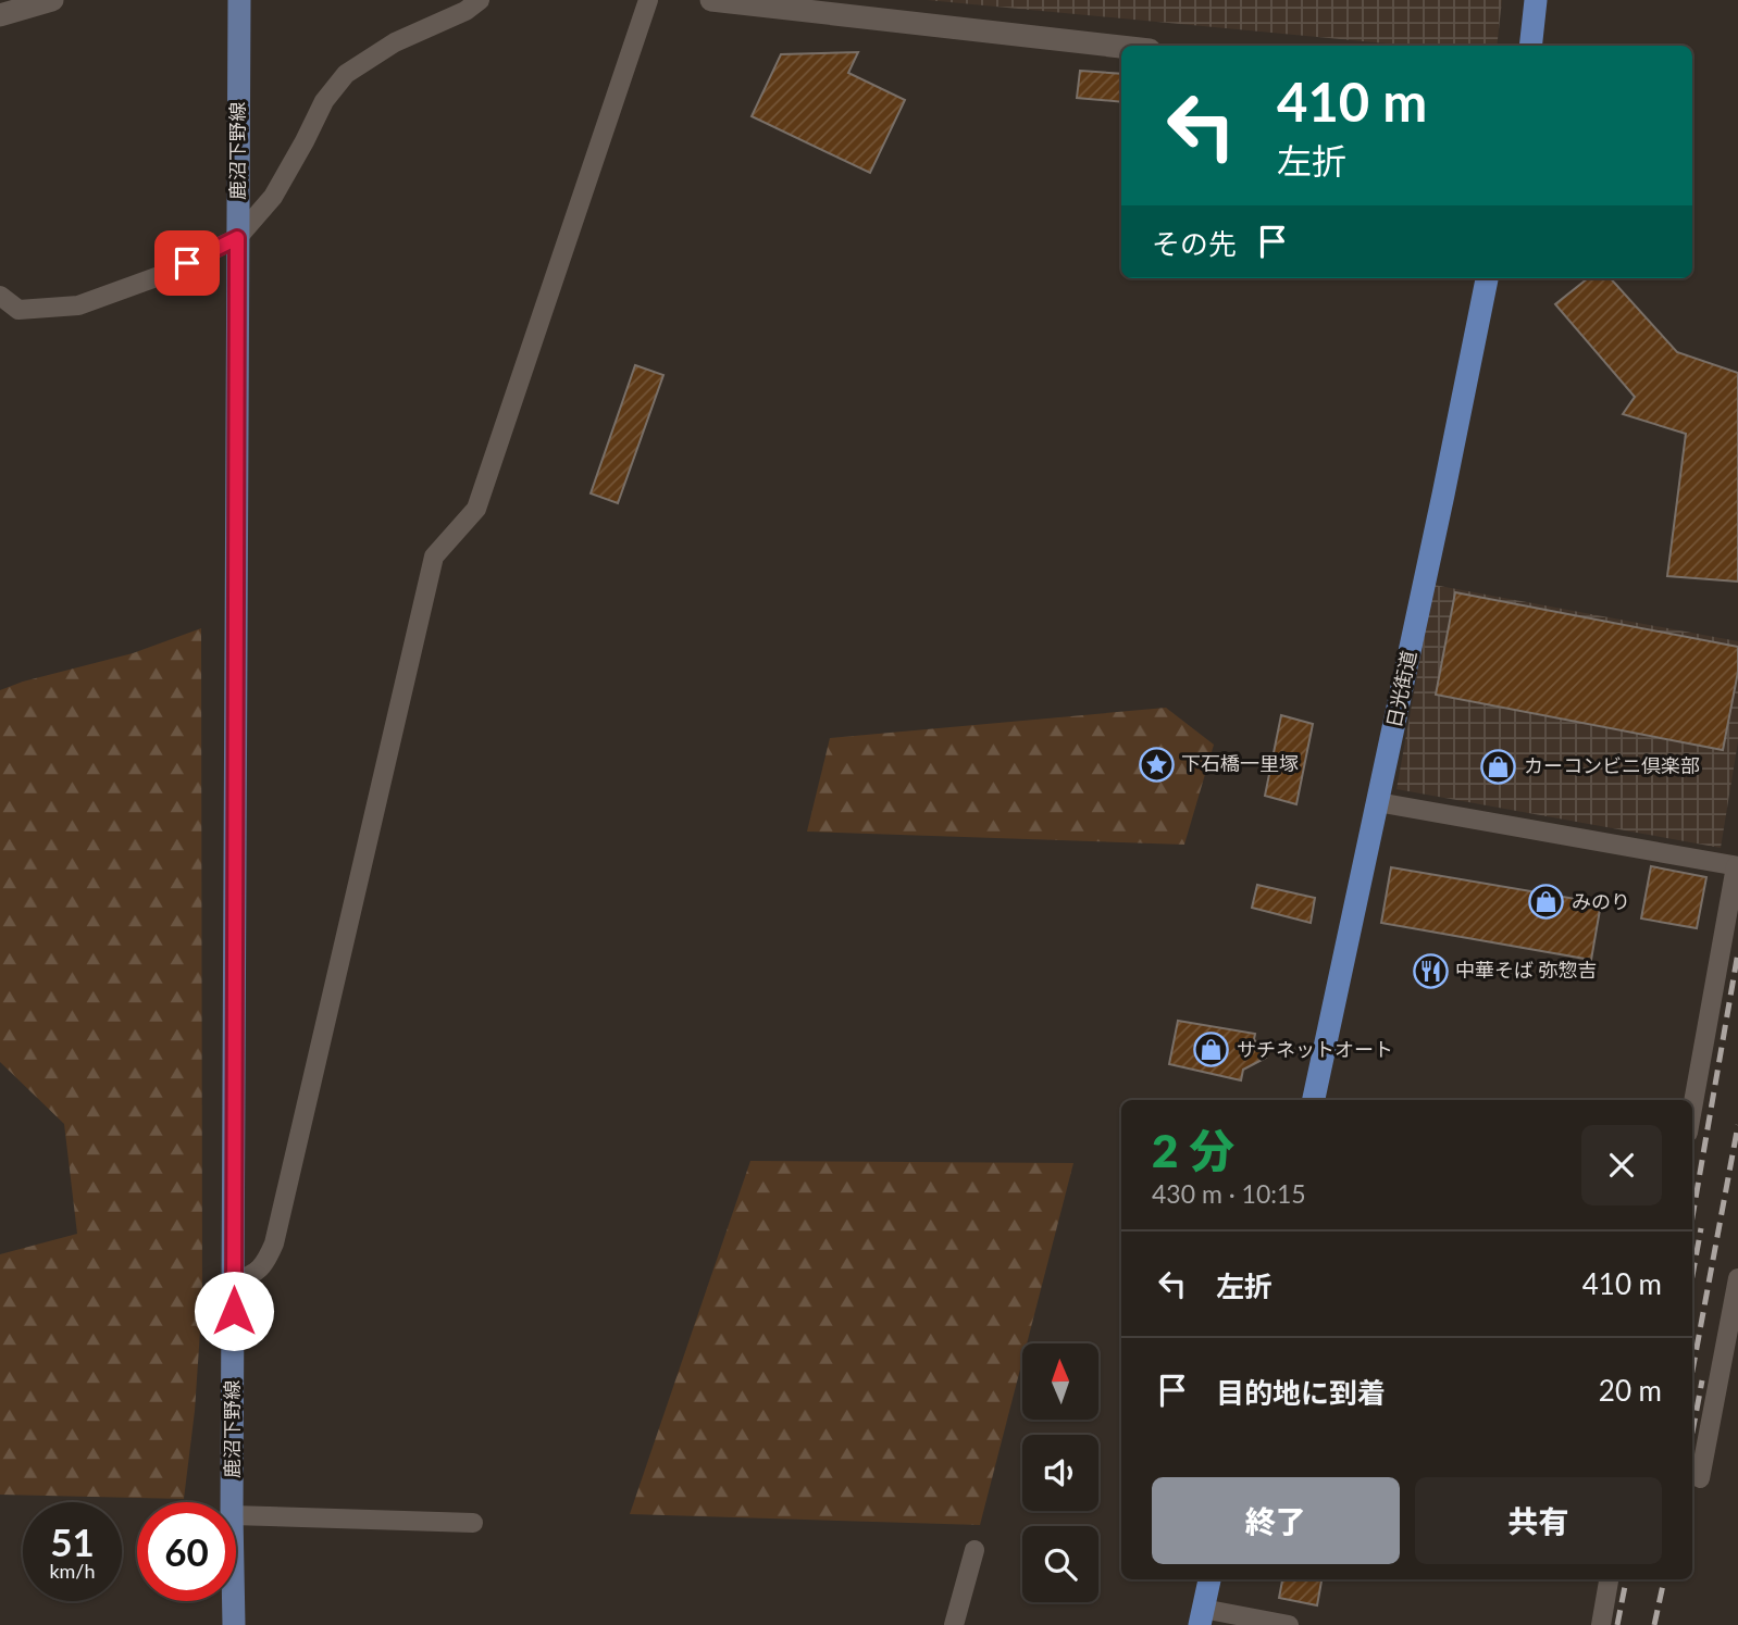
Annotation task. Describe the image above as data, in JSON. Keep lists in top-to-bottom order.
{
  "streets": {
    "highway": ["日光街道"],
    "main road": ["鹿沼下野線"]
  },
  "places": {
    "place": ["下石橋一里塚"],
    "shop": ["カーコンビニ倶楽部", "みのり", "サチネットオート"],
    "restaurant": ["中華そば 弥惣吉"]
  },
  "north": "top",
  "page": {
    "turn": ["410 m", "左折"],
    "then": "その先",
    "heading": ["2 分", "430 m · 10:15"],
    "list": [
      {
        "name": "左折",
        "value": "410 m"
      },
      {
        "name": "目的地に到着",
        "value": "20 m"
      }
    ],
    "buttons": ["終了", "共有"],
    "speed": "51 km/h",
    "limit": "60"
  }
}
